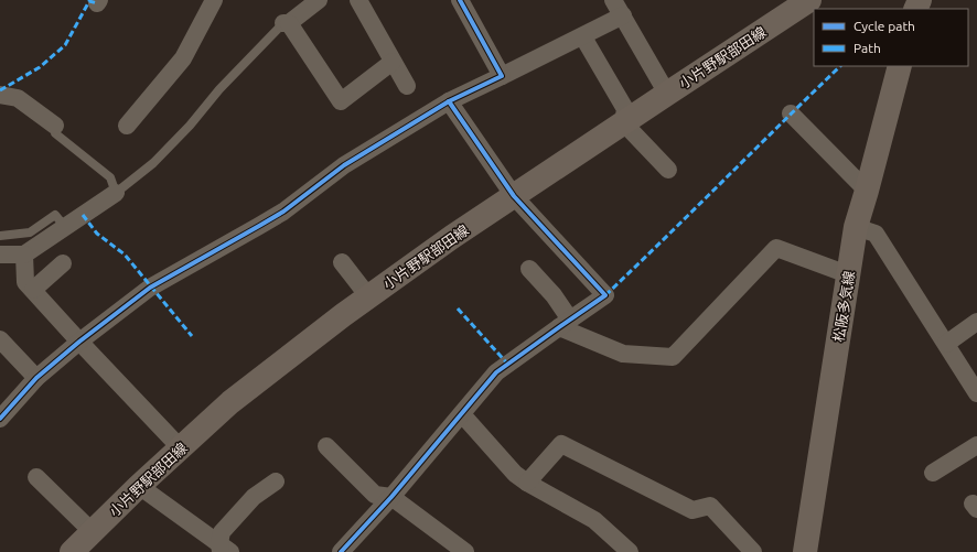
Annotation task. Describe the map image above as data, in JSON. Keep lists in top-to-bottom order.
{
  "streets": {
    "main road": ["小片野駅部田線", "松阪多気線"]
  },
  "legend": ["Cycle path", "Path"]
}
